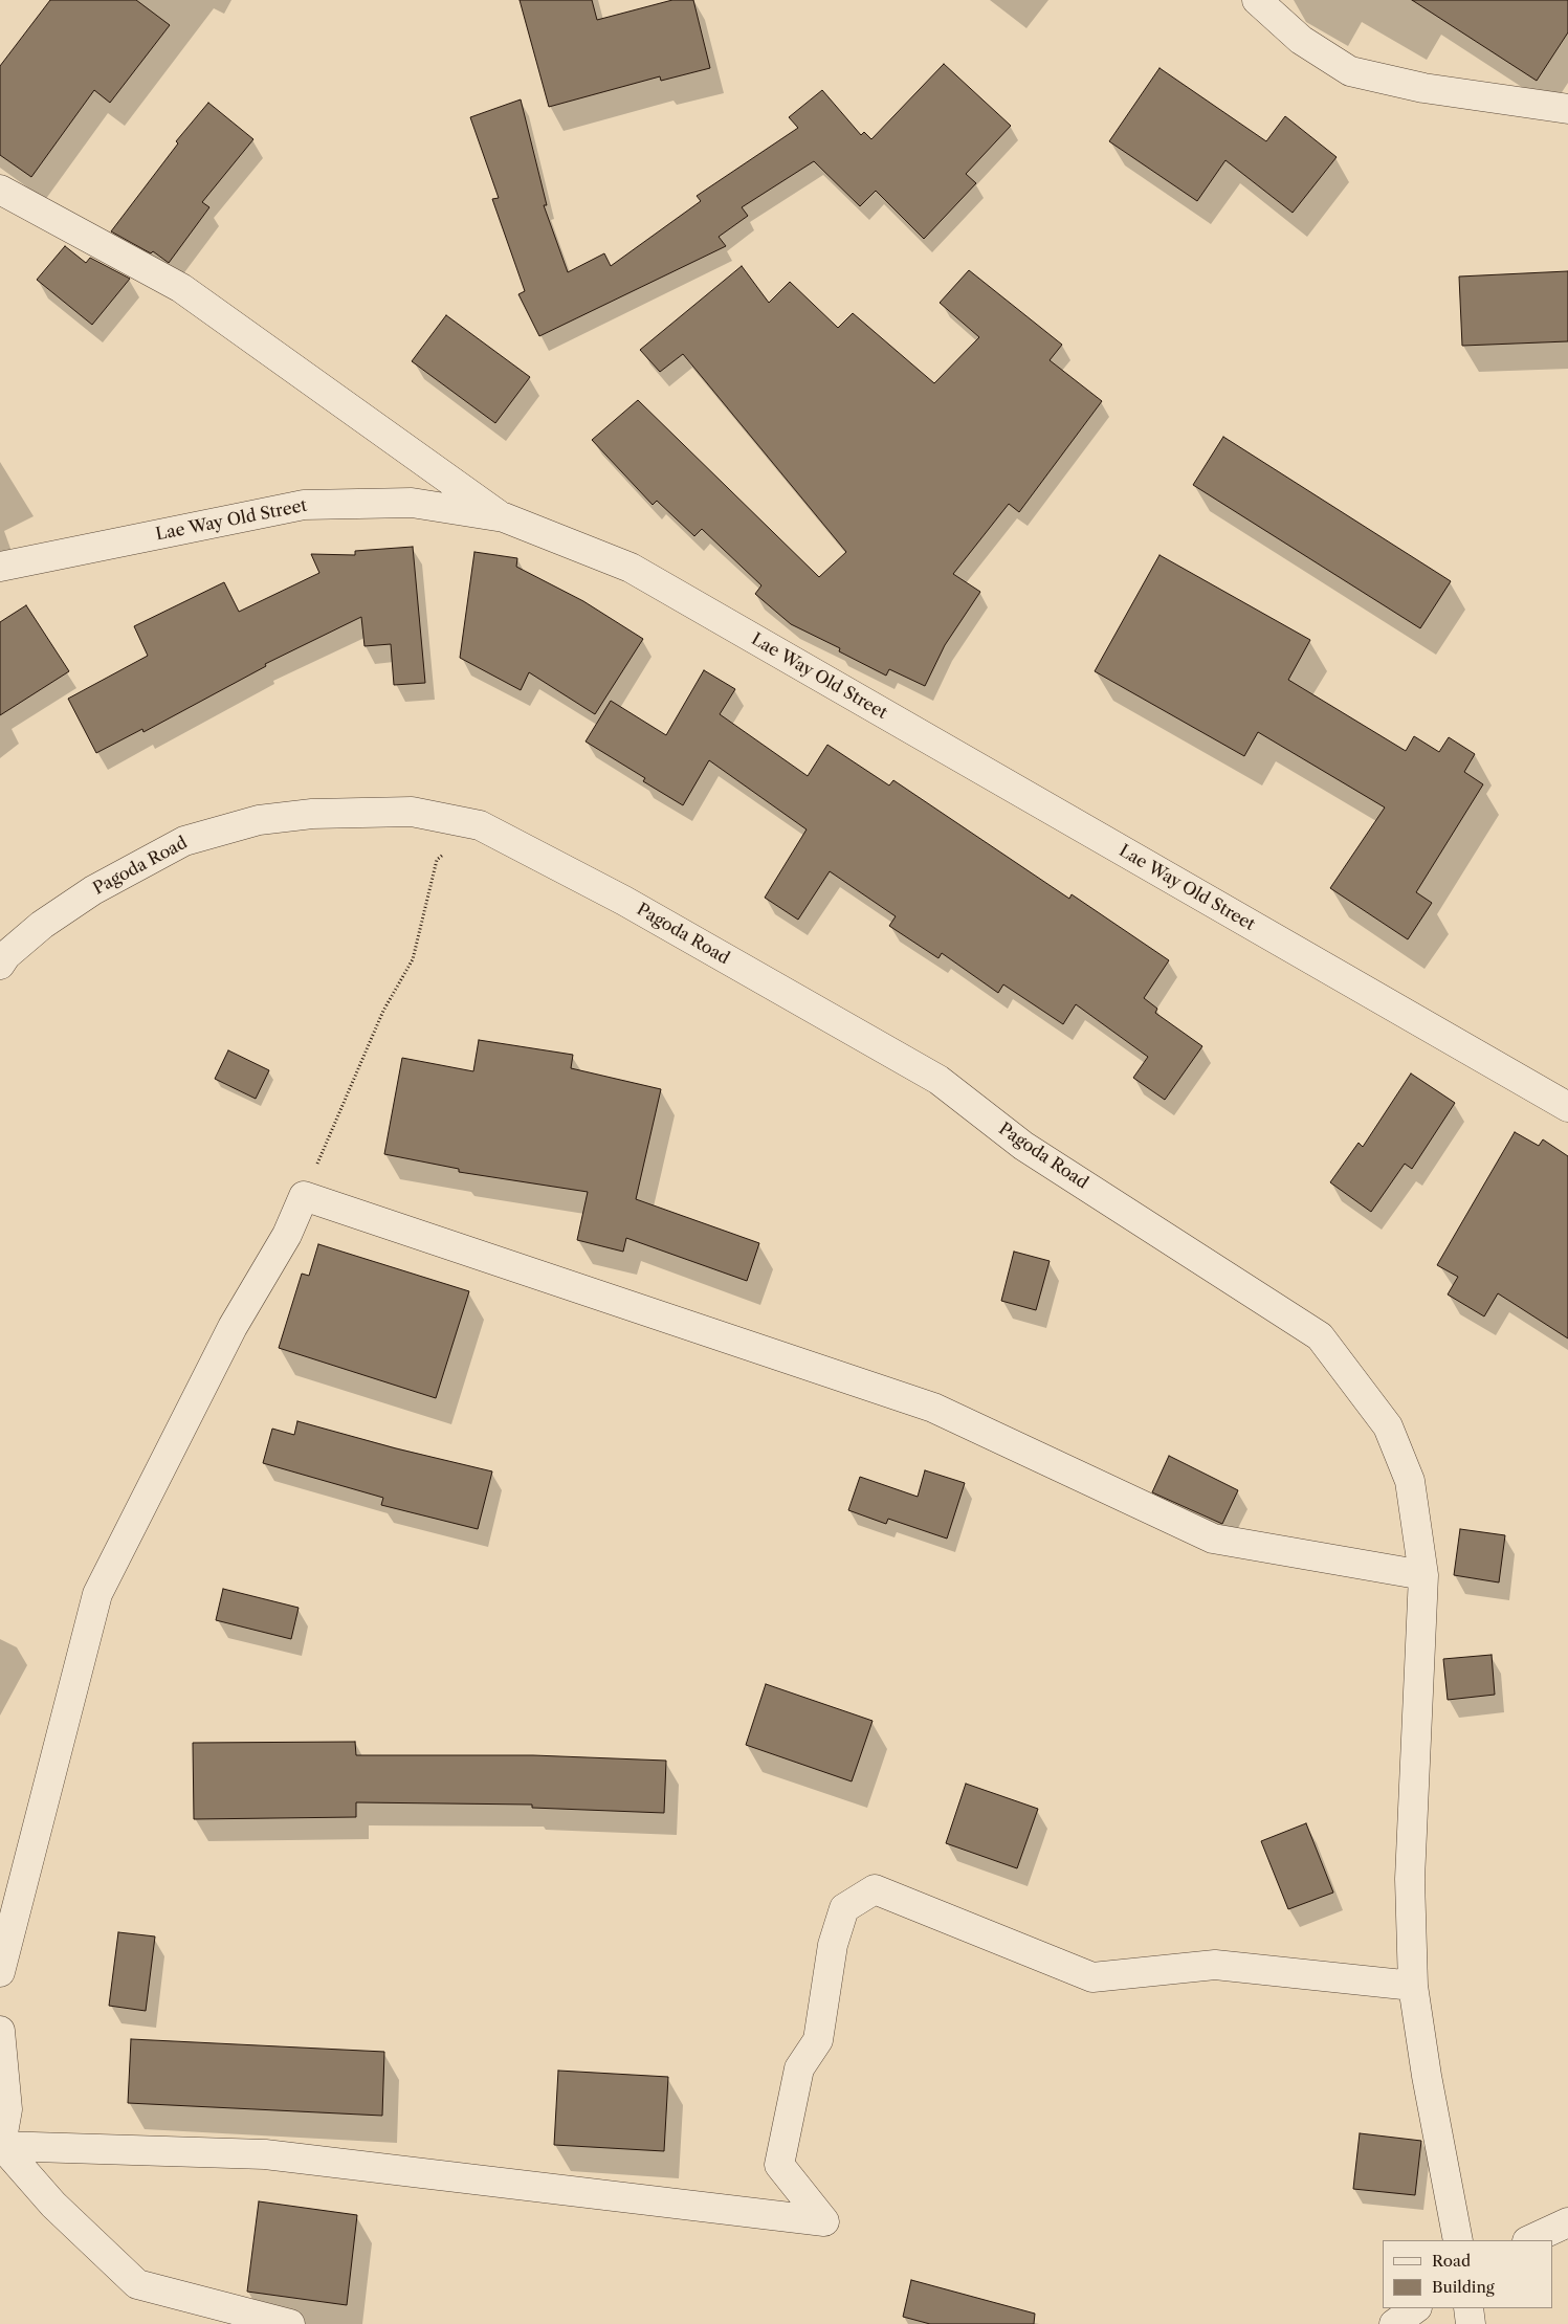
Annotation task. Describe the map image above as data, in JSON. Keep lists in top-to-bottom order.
{
  "streets": {
    "street": ["Lae Way Old Street", "Pagoda Road"]
  },
  "legend": ["Road", "Building"]
}
